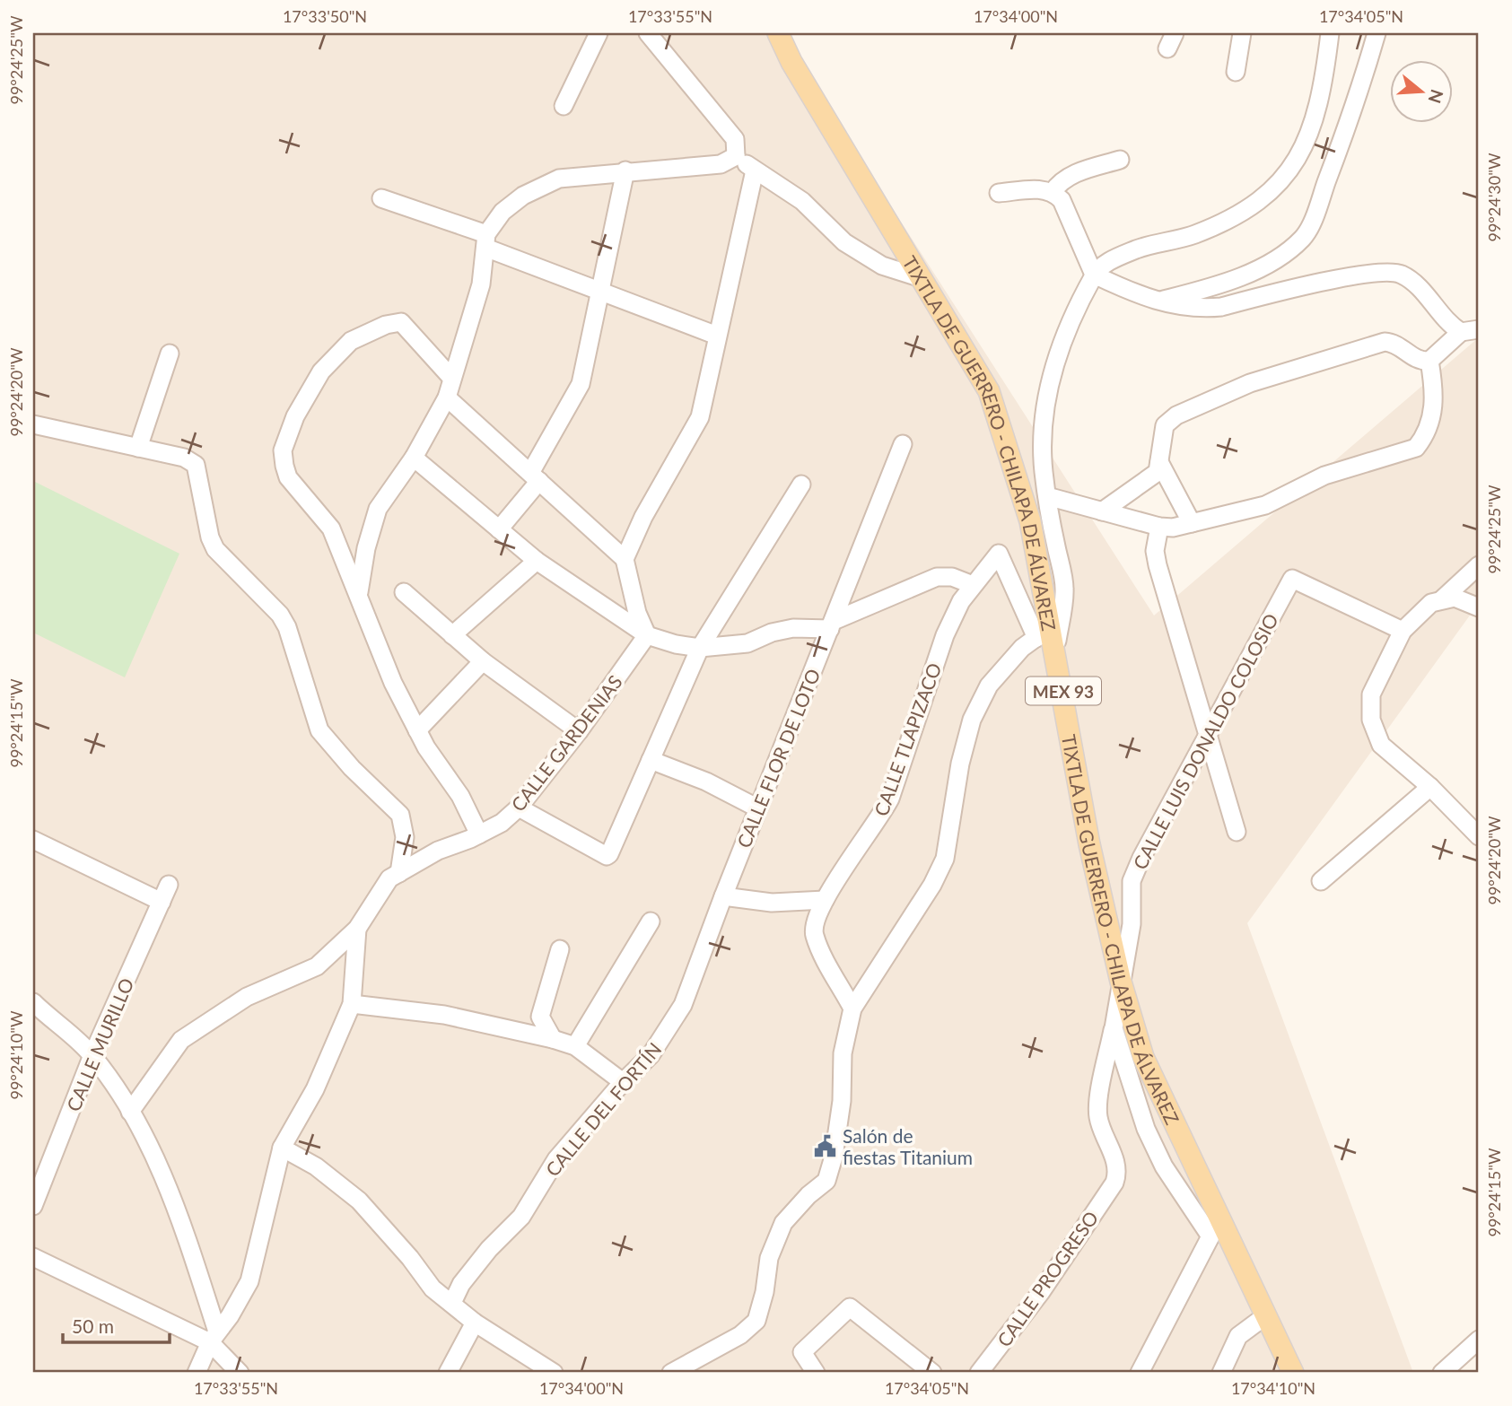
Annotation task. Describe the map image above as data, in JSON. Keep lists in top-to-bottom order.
{
  "streets": {
    "main road": ["TIXTLA DE GUERRERO - CHILAPA DE ÁLVAREZ", "MEX 93"],
    "street": [
      "CALLE TLAPIZACO",
      "CALLE LUIS DONALDO COLOSIO",
      "CALLE GARDENIAS",
      "CALLE FLOR DE LOTO",
      "CALLE MURILLO",
      "CALLE DEL FORTÍN",
      "CALLE PROGRESO"
    ]
  },
  "crossings": [
    ["TIXTLA DE GUERRERO - CHILAPA DE ÁLVAREZ", "CALLE TLAPIZACO"],
    ["TIXTLA DE GUERRERO - CHILAPA DE ÁLVAREZ", "CALLE LUIS DONALDO COLOSIO"],
    ["CALLE LUIS DONALDO COLOSIO", "CALLE PROGRESO"],
    ["CALLE FLOR DE LOTO", "CALLE DEL FORTÍN"]
  ],
  "places": {
    "public building": ["Salón de fiestas Titanium"]
  },
  "scale_bar": "50 m",
  "north": "right",
  "coordinates": [
    "17°33'50\"N",
    "17°33'55\"N",
    "17°34'00\"N",
    "17°34'05\"N",
    "99°24'25\"W",
    "99°24'30\"W",
    "99°24'20\"W",
    "99°24'15\"W",
    "99°24'10\"W",
    "17°34'10\"N"
  ]
}
